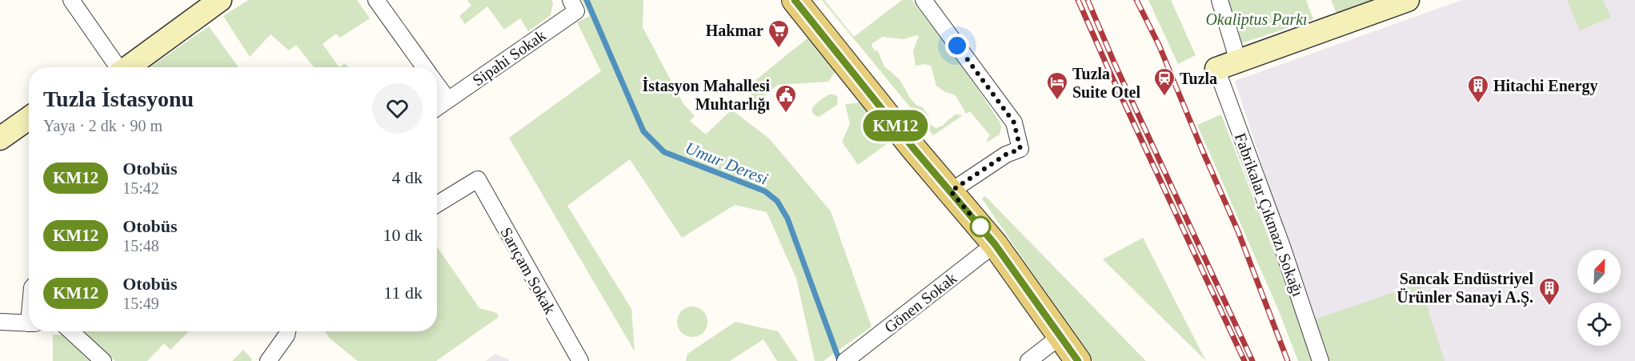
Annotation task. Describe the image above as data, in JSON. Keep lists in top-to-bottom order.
{
  "streets": {
    "street": [
      "Sipahi Sokak",
      "Fabrikalar Çıkmazı Sokağı",
      "Sarıçam Sokak",
      "Gönen Sokak"
    ]
  },
  "water": ["Umur Deresi"],
  "parks": ["Okaliptus Parkı"],
  "places": {
    "supermarket": ["Hakmar"],
    "station": ["Tuzla"],
    "hotel": ["Tuzla Suite Otel"],
    "building": ["Hitachi Energy", "Sancak Endüstriyel Ürünler Sanayi A.Ş."],
    "public building": ["İstasyon Mahallesi Muhtarlığı"]
  },
  "lines": ["bus line KM12"],
  "north": "top right",
  "page": {
    "on_map": "KM12",
    "heading": ["Tuzla İstasyonu", "Yaya · 2 dk · 90 m"],
    "list": [
      {
        "mark": "KM12",
        "name": "Otobüs",
        "note": "15:42",
        "value": "4 dk"
      },
      {
        "mark": "KM12",
        "name": "Otobüs",
        "note": "15:48",
        "value": "10 dk"
      },
      {
        "mark": "KM12",
        "name": "Otobüs",
        "note": "15:49",
        "value": "11 dk"
      }
    ]
  }
}
